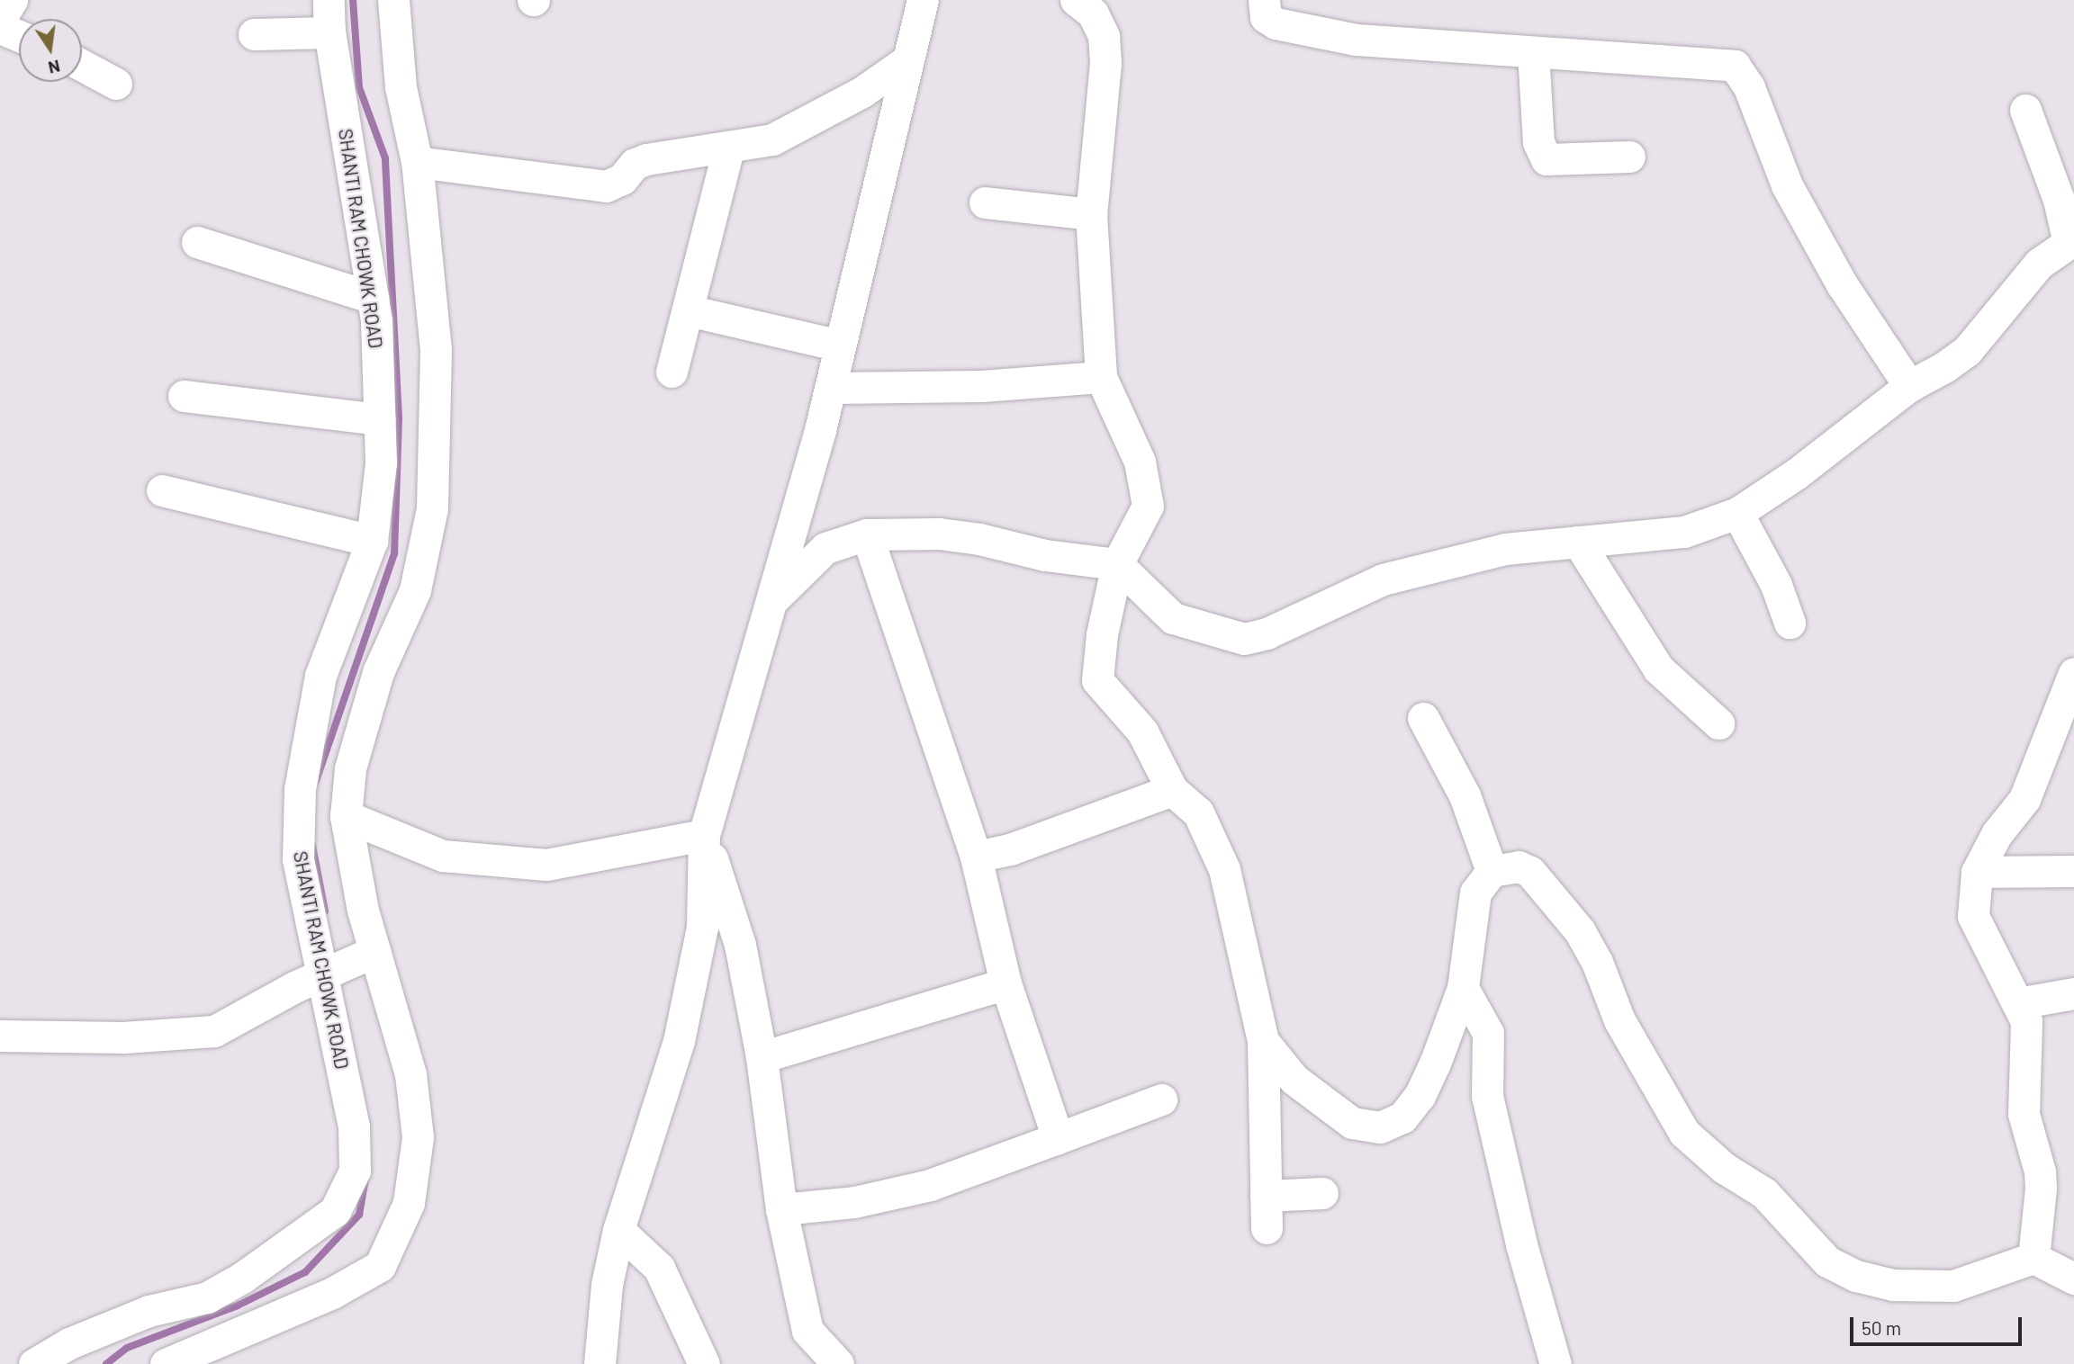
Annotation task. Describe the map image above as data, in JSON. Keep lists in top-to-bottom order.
{
  "streets": {
    "street": ["SHANTI RAM CHOWK ROAD"]
  },
  "scale_bar": "50 m",
  "north": "bottom"
}
